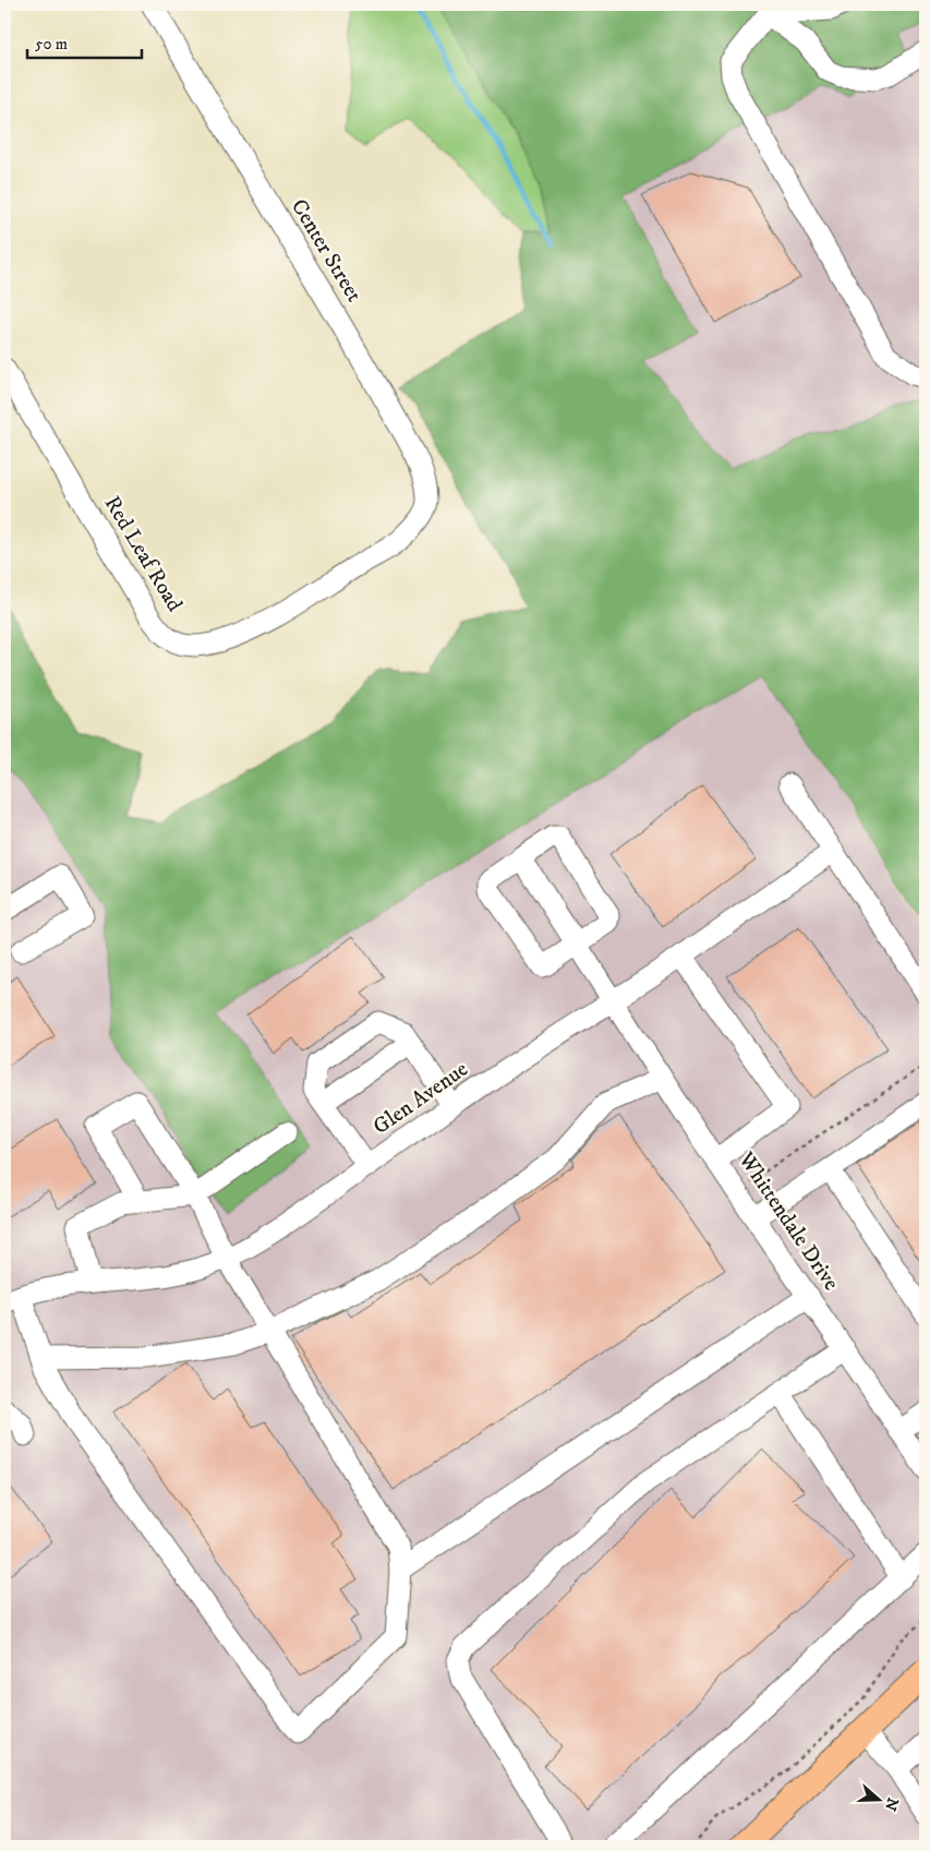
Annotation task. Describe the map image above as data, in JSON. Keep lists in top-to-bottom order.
{
  "streets": {
    "street": [
      "Center Street",
      "Red Leaf Road",
      "Glen Avenue",
      "Whittendale Drive"
    ]
  },
  "crossings": [
    ["Center Street", "Red Leaf Road"],
    ["Glen Avenue", "Whittendale Drive"]
  ],
  "scale_bar": "50 m",
  "north": "right"
}
